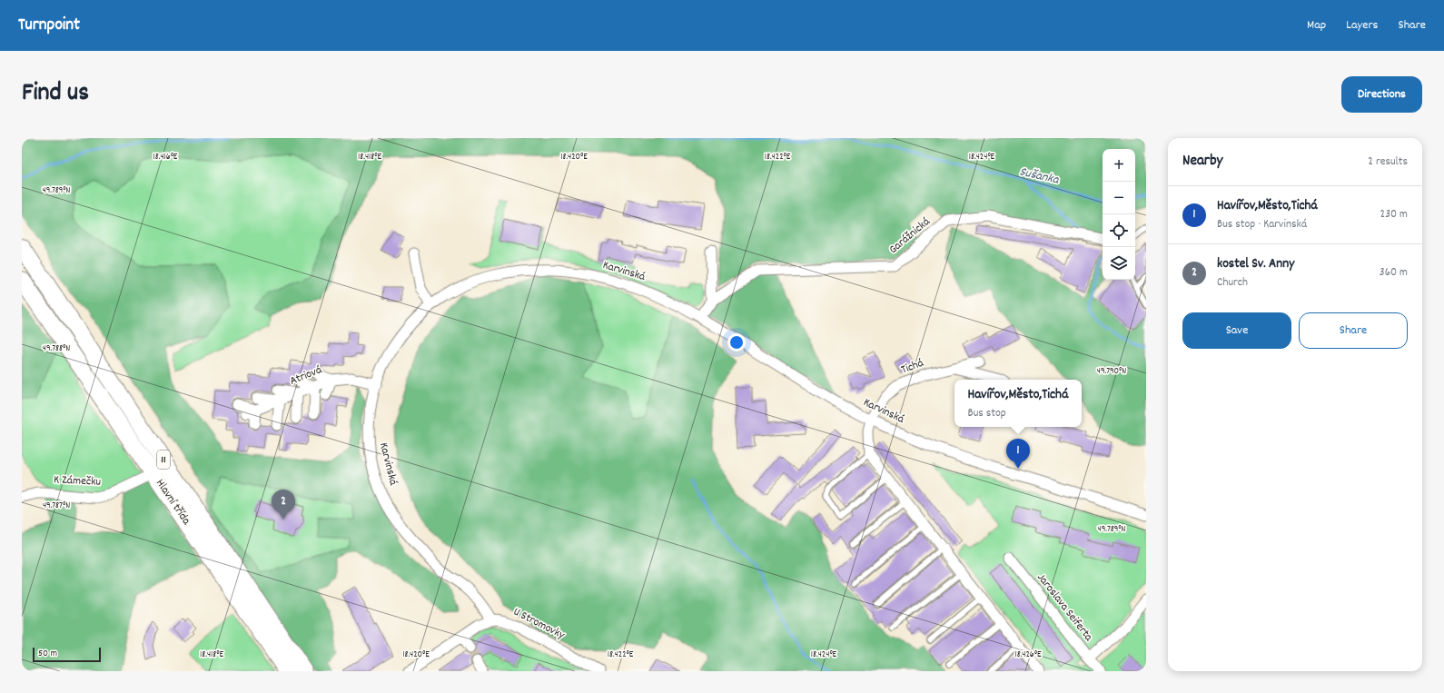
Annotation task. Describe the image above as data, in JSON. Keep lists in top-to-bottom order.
{
  "streets": {
    "main road": ["11", "Hlavní třída"],
    "street": [
      "Garážnická",
      "Karvinská",
      "Tichá",
      "Atriová",
      "K Zámečku",
      "Jaroslava Seiferta",
      "U Stromovky"
    ]
  },
  "crossings": [
    ["Garážnická", "Karvinská"],
    ["Karvinská", "Tichá"],
    ["Karvinská", "Atriová"],
    ["Karvinská", "U Stromovky"],
    ["11", "K Zámečku"],
    ["K Zámečku", "Hlavní třída"]
  ],
  "water": ["Sušanka"],
  "scale_bar": "50 m",
  "page": {
    "header": "Turnpoint",
    "nav": ["Map", "Layers", "Share"],
    "title": "Find us",
    "buttons": [
      "Directions",
      ["Save", "Share"]
    ],
    "heading": ["Nearby", "2 results"],
    "map_buttons": ["+", "−"],
    "list": [
      {
        "mark": "1",
        "name": "Havířov,Město,Tichá",
        "note": "Bus stop · Karvinská",
        "value": "230 m"
      },
      {
        "mark": "2",
        "name": "kostel Sv. Anny",
        "note": "Church",
        "value": "360 m"
      }
    ],
    "popup": ["Havířov,Město,Tichá", "Bus stop"],
    "pins": ["1", "2"],
    "scale": "50 m"
  },
  "coordinates": [
    "18.416°E",
    "18.418°E",
    "18.420°E",
    "18.422°E",
    "18.424°E",
    "49.789°N",
    "49.788°N",
    "49.790°N",
    "49.787°N",
    "18.426°E"
  ]
}
